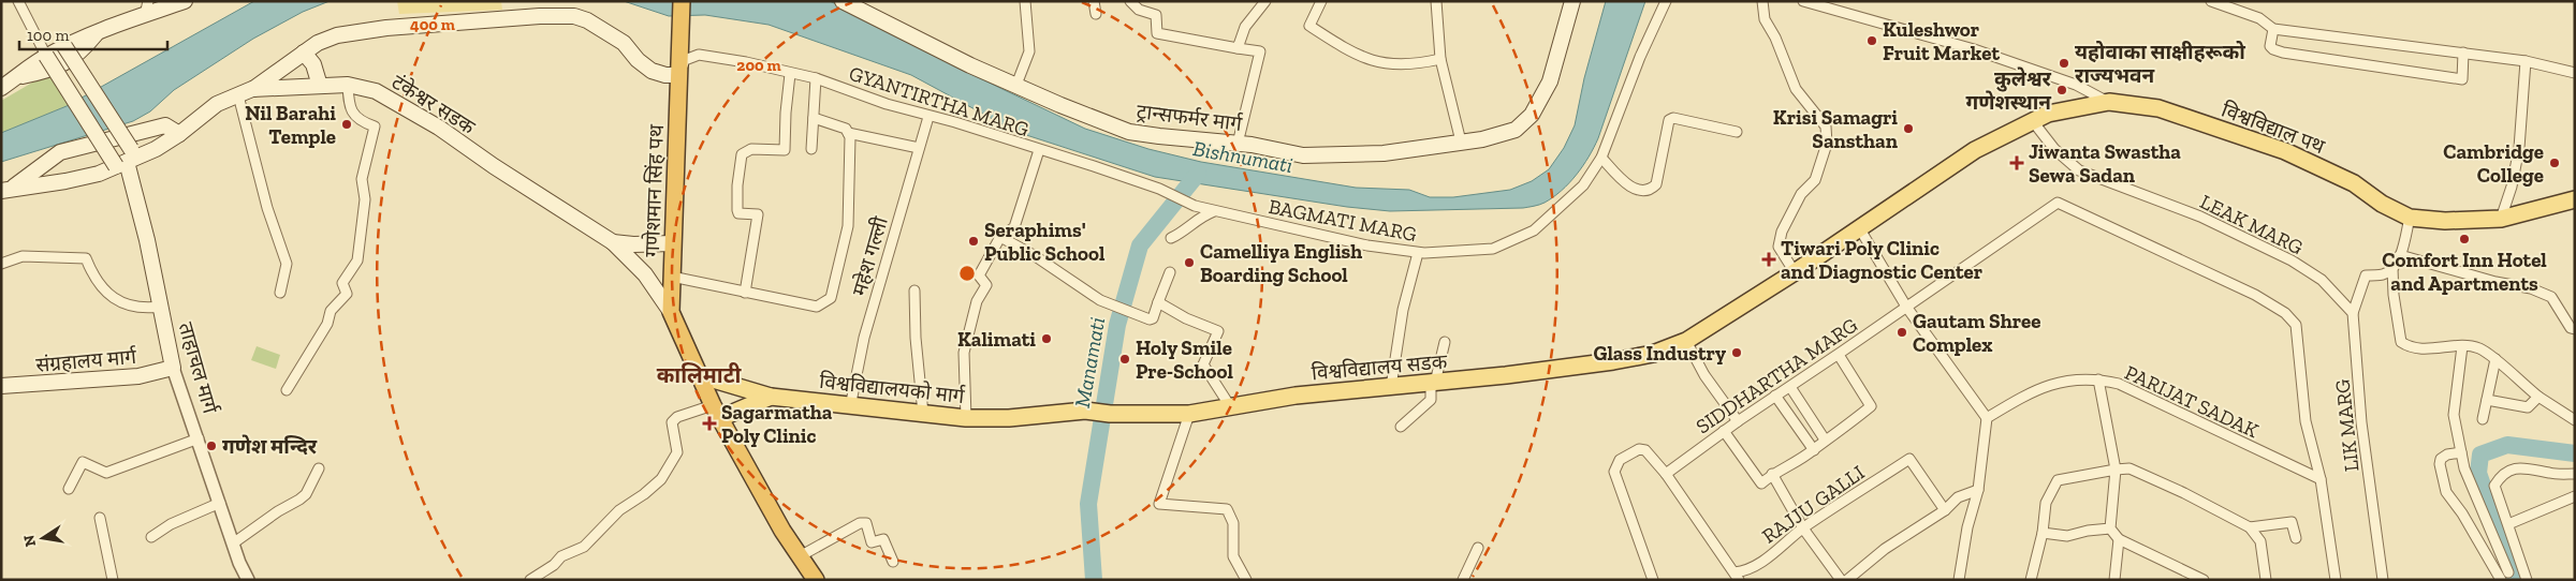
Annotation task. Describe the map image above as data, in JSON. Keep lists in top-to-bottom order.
{
  "streets": {
    "highway": ["गणेशमान सिंह पथ"],
    "main road": [
      "टंकेश्वर सडक",
      "ट्रान्सफर्मर मार्ग",
      "विश्वविद्याल पथ",
      "संग्रहालय मार्ग",
      "विश्वविद्यालय सडक",
      "ताहाचल मार्ग",
      "विश्वविद्यालयको मार्ग"
    ],
    "street": [
      "GYANTIRTHA MARG",
      "BAGMATI MARG",
      "LEAK MARG",
      "महेश गल्ली",
      "SIDDHARTHA MARG",
      "PARIJAT SADAK",
      "LIK MARG",
      "RAJJU GALLI"
    ]
  },
  "crossings": [
    ["GYANTIRTHA MARG", "गणेशमान सिंह पथ"],
    ["GYANTIRTHA MARG", "BAGMATI MARG"],
    ["GYANTIRTHA MARG", "महेश गल्ली"],
    ["टंकेश्वर सडक", "गणेशमान सिंह पथ"],
    ["टंकेश्वर सडक", "ताहाचल मार्ग"],
    ["विश्वविद्याल पथ", "LEAK MARG"],
    ["विश्वविद्याल पथ", "विश्वविद्यालय सडक"],
    ["गणेशमान सिंह पथ", "विश्वविद्यालयको मार्ग"],
    ["LEAK MARG", "LIK MARG"],
    ["महेश गल्ली", "विश्वविद्यालयको मार्ग"],
    ["संग्रहालय मार्ग", "ताहाचल मार्ग"],
    ["विश्वविद्यालय सडक", "विश्वविद्यालयको मार्ग"],
    ["SIDDHARTHA MARG", "PARIJAT SADAK"]
  ],
  "districts": ["कालिमाटी"],
  "water": ["Bishnumati", "Manamati"],
  "places": {
    "other": [
      "Kuleshwor Fruit Market",
      "यहोवाका साक्षीहरूको राज्यभवन",
      "कुलेश्वर गणेशस्थान",
      "Nil Barahi Temple",
      "Krisi Samagri Sansthan",
      "Cambridge College",
      "Comfort Inn Hotel and Apartments",
      "Seraphims' Public School",
      "Camelliya English Boarding School",
      "Gautam Shree Complex",
      "Kalimati",
      "Glass Industry",
      "Holy Smile Pre-School",
      "गणेश मन्दिर"
    ],
    "health": ["Jiwanta Swastha Sewa Sadan", "Tiwari Poly Clinic and Diagnostic Center", "Sagarmatha Poly Clinic"]
  },
  "scale_bar": "100 m",
  "north": "left",
  "rings": ["400 m", "200 m"]
}
